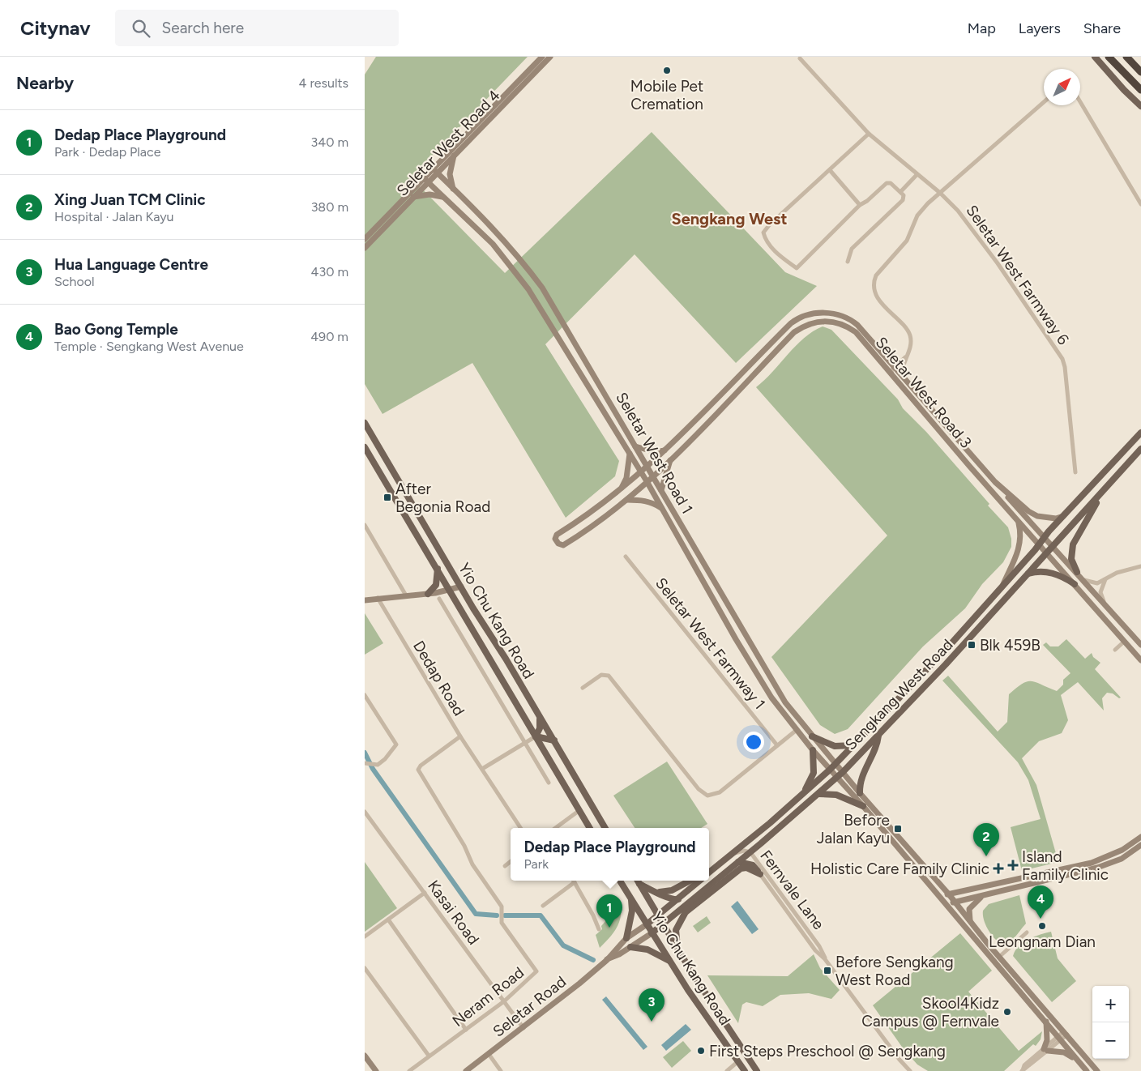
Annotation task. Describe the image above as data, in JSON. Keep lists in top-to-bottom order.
{
  "streets": {
    "main road": [
      "Seletar West Road 4",
      "Seletar West Road 3",
      "Seletar West Road 1",
      "Yio Chu Kang Road",
      "Sengkang West Road",
      "Seletar Road"
    ],
    "street": [
      "Seletar West Farmway 6",
      "Seletar West Farmway 1",
      "Dedap Road",
      "Fernvale Lane",
      "Kasai Road",
      "Neram Road"
    ]
  },
  "crossings": [
    ["Seletar West Road 4", "Seletar West Road 1"],
    ["Seletar West Road 3", "Seletar West Road 1"],
    ["Seletar West Road 3", "Sengkang West Road"],
    ["Seletar West Road 1", "Sengkang West Road"],
    ["Yio Chu Kang Road", "Sengkang West Road"],
    ["Yio Chu Kang Road", "Seletar Road"],
    ["Dedap Road", "Neram Road"],
    ["Sengkang West Road", "Fernvale Lane"],
    ["Sengkang West Road", "Seletar Road"],
    ["Kasai Road", "Neram Road"],
    ["Kasai Road", "Seletar Road"]
  ],
  "districts": ["Sengkang West"],
  "places": {
    "other": [
      "Mobile Pet Cremation",
      "Leongnam Dian",
      "Skool4Kidz Campus @ Fernvale",
      "First Steps Preschool @ Sengkang"
    ],
    "transit": [
      "After Begonia Road",
      "Blk 459B",
      "Before Jalan Kayu",
      "Before Sengkang West Road"
    ],
    "health": ["Island Family Clinic", "Holistic Care Family Clinic"]
  },
  "north": "top right",
  "page": {
    "header": "Citynav",
    "search": "Search here",
    "nav": ["Map", "Layers", "Share"],
    "heading": ["Nearby", "4 results"],
    "list": [
      {
        "mark": "1",
        "name": "Dedap Place Playground",
        "note": "Park · Dedap Place",
        "value": "340 m"
      },
      {
        "mark": "2",
        "name": "Xing Juan TCM Clinic",
        "note": "Hospital · Jalan Kayu",
        "value": "380 m"
      },
      {
        "mark": "3",
        "name": "Hua Language Centre",
        "note": "School",
        "value": "430 m"
      },
      {
        "mark": "4",
        "name": "Bao Gong Temple",
        "note": "Temple · Sengkang West Avenue",
        "value": "490 m"
      }
    ],
    "pins": [
      "2",
      "4",
      "1",
      "3"
    ],
    "popup": ["Dedap Place Playground", "Park"],
    "map_buttons": ["+", "−"]
  }
}
